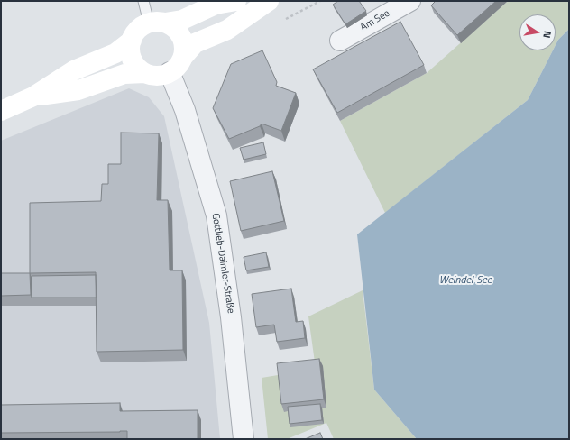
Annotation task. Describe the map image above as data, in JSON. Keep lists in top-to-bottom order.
{
  "streets": {
    "street": ["Am See", "Gottlieb-Daimler-Straße"]
  },
  "water": ["Weindel-See"],
  "north": "right"
}
